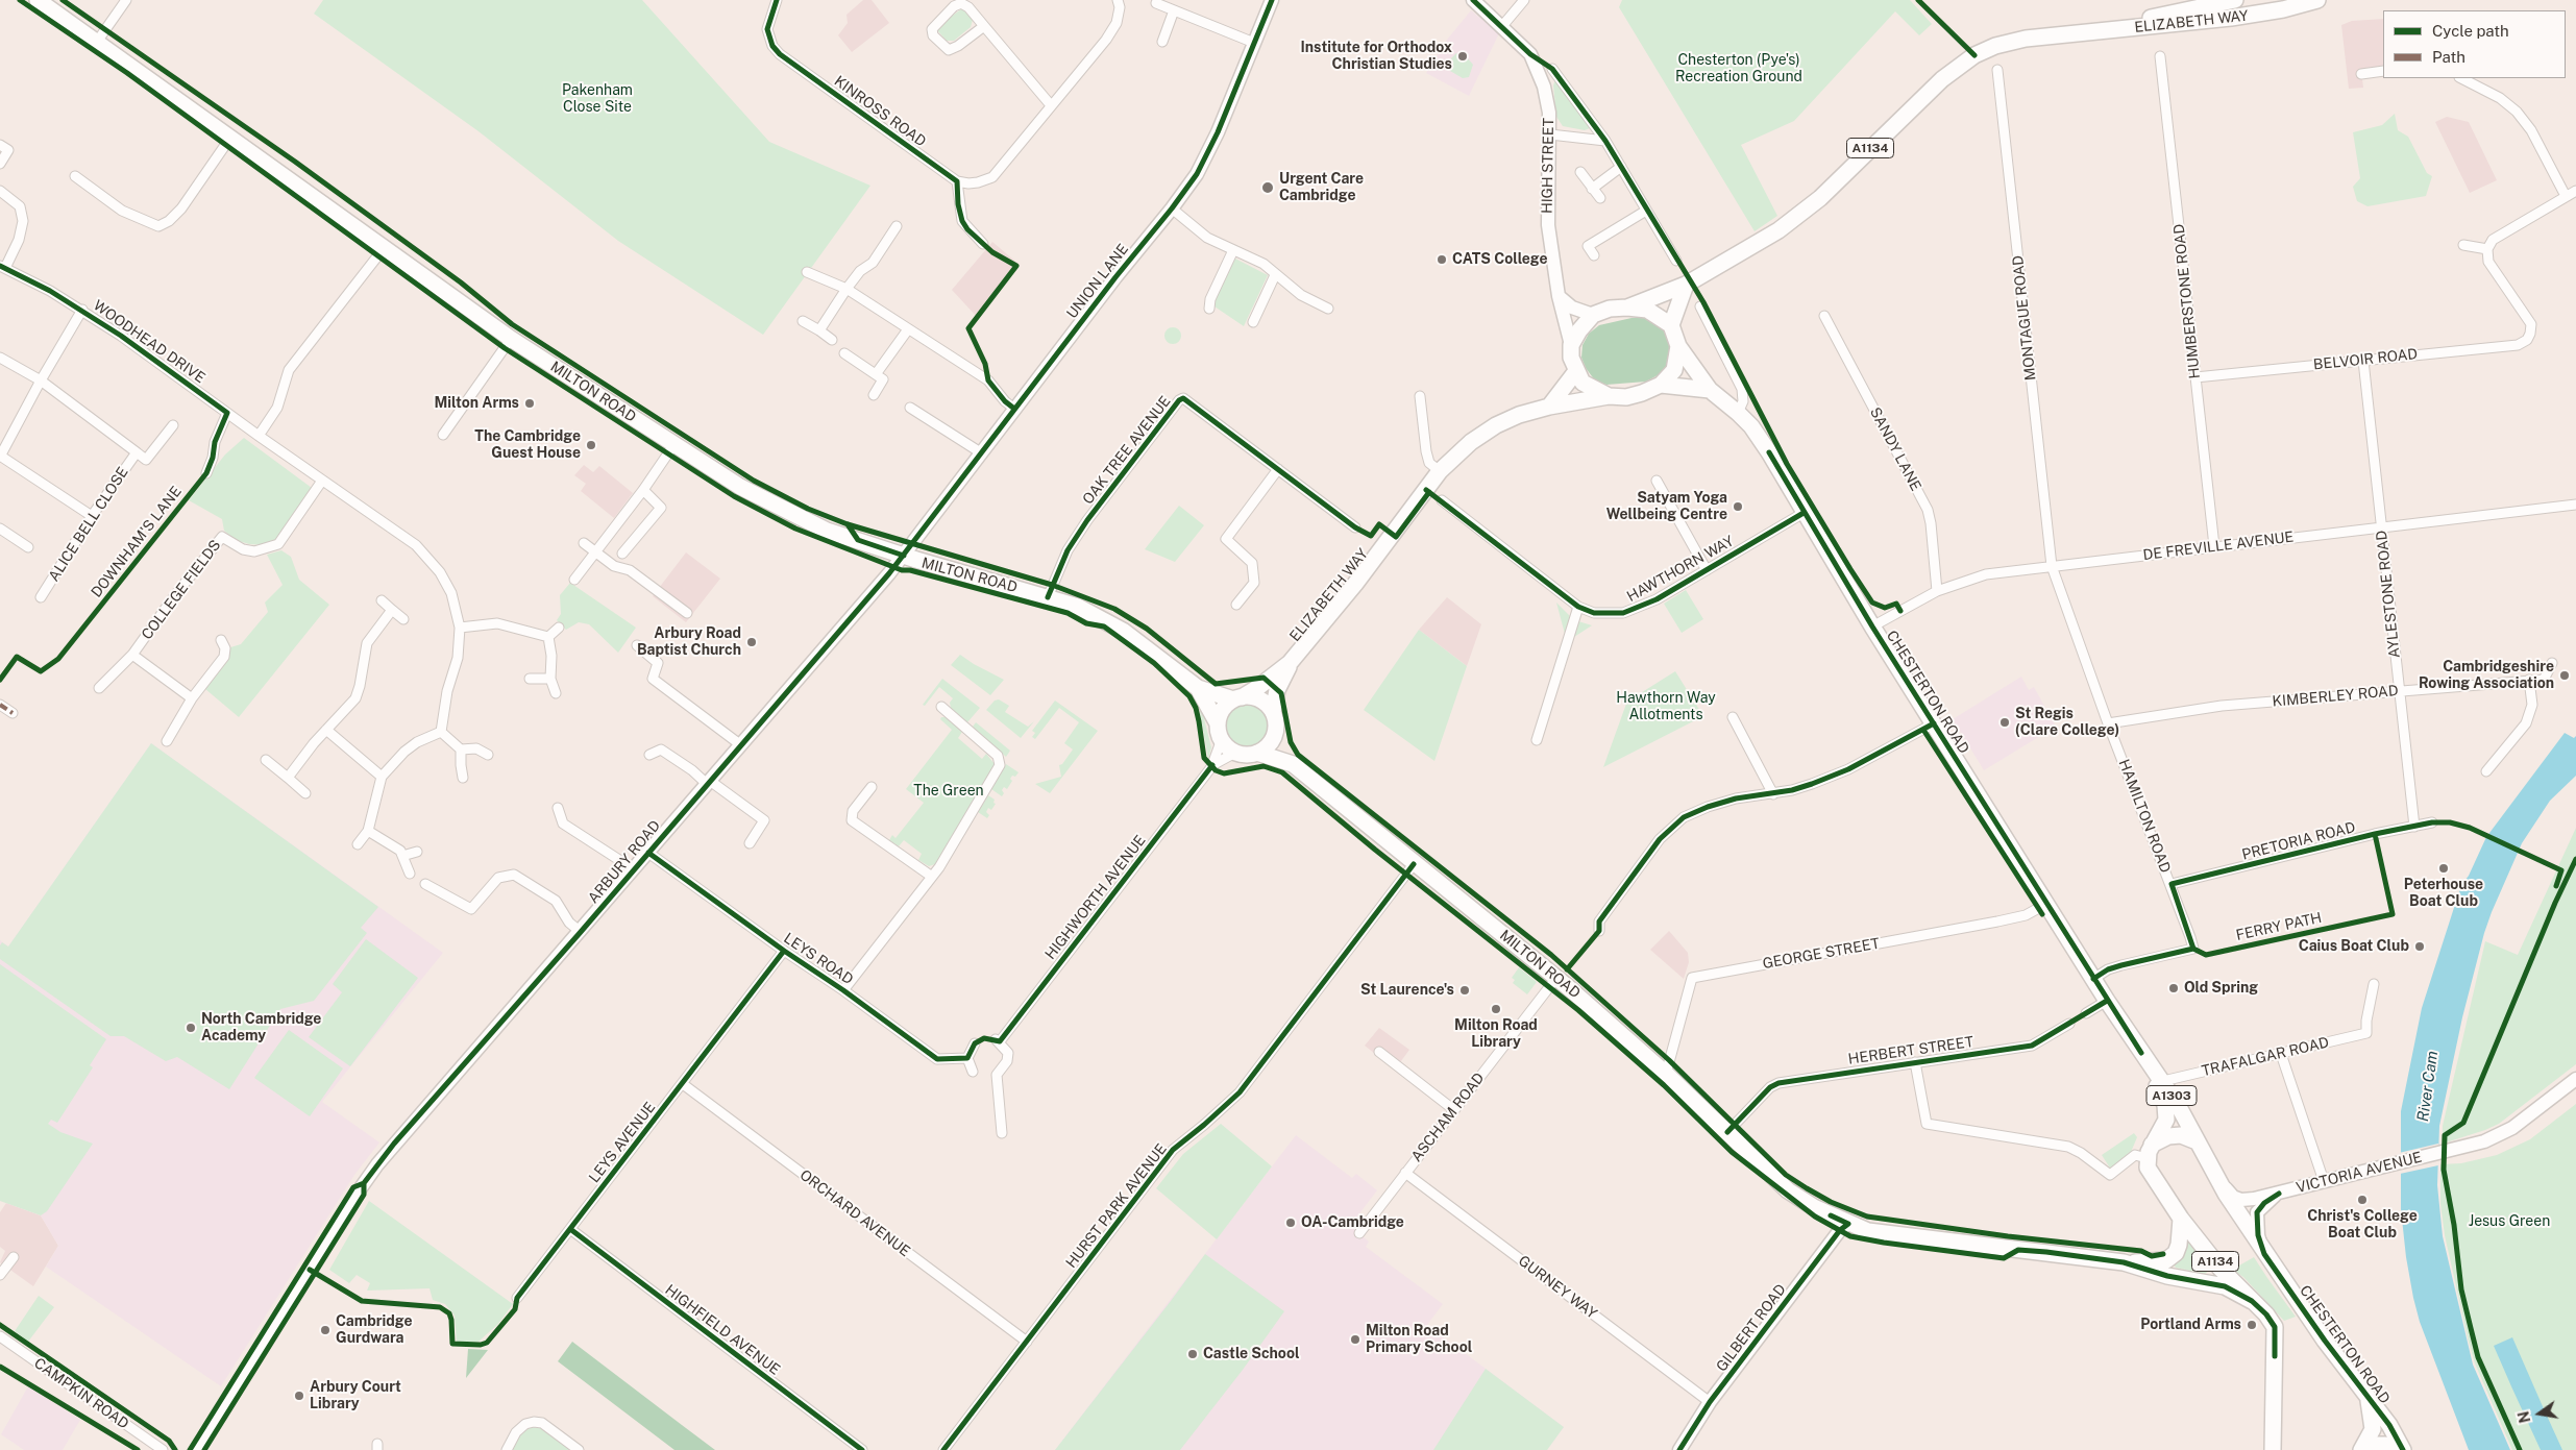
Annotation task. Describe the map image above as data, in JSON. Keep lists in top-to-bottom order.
{
  "streets": {
    "main road": [
      "ELIZABETH WAY",
      "A1134",
      "MILTON ROAD",
      "CHESTERTON ROAD",
      "A1303"
    ],
    "street": [
      "KINROSS ROAD",
      "HIGH STREET",
      "UNION LANE",
      "HUMBERSTONE ROAD",
      "MONTAGUE ROAD",
      "WOODHEAD DRIVE",
      "BELVOIR ROAD",
      "SANDY LANE",
      "OAK TREE AVENUE",
      "ALICE BELL CLOSE",
      "DE FREVILLE AVENUE",
      "HAWTHORN WAY",
      "COLLEGE FIELDS",
      "AYLESTONE ROAD",
      "KIMBERLEY ROAD",
      "HAMILTON ROAD",
      "PRETORIA ROAD",
      "ARBURY ROAD",
      "HIGHWORTH AVENUE",
      "GEORGE STREET",
      "LEYS ROAD",
      "HERBERT STREET",
      "TRAFALGAR ROAD",
      "ASCHAM ROAD",
      "LEYS AVENUE",
      "VICTORIA AVENUE",
      "HURST PARK AVENUE",
      "ORCHARD AVENUE",
      "GURNEY WAY",
      "GILBERT ROAD",
      "HIGHFIELD AVENUE",
      "CAMPKIN ROAD"
    ],
    "cycle path": ["DOWNHAM'S LANE", "FERRY PATH"]
  },
  "crossings": [
    ["ELIZABETH WAY", "A1134"],
    ["ELIZABETH WAY", "HIGH STREET"],
    ["ELIZABETH WAY", "MILTON ROAD"],
    ["ELIZABETH WAY", "CHESTERTON ROAD"],
    ["ELIZABETH WAY", "HIGHWORTH AVENUE"],
    ["A1134", "MILTON ROAD"],
    ["A1134", "CHESTERTON ROAD"],
    ["A1134", "HIGHWORTH AVENUE"],
    ["A1134", "A1303"],
    ["HIGH STREET", "CHESTERTON ROAD"],
    ["UNION LANE", "MILTON ROAD"],
    ["UNION LANE", "ARBURY ROAD"],
    ["HUMBERSTONE ROAD", "BELVOIR ROAD"],
    ["HUMBERSTONE ROAD", "DE FREVILLE AVENUE"],
    ["MONTAGUE ROAD", "DE FREVILLE AVENUE"],
    ["MONTAGUE ROAD", "HAMILTON ROAD"],
    ["WOODHEAD DRIVE", "COLLEGE FIELDS"],
    ["BELVOIR ROAD", "AYLESTONE ROAD"],
    ["MILTON ROAD", "OAK TREE AVENUE"],
    ["MILTON ROAD", "ARBURY ROAD"],
    ["MILTON ROAD", "HIGHWORTH AVENUE"],
    ["MILTON ROAD", "GEORGE STREET"],
    ["MILTON ROAD", "HERBERT STREET"],
    ["MILTON ROAD", "ASCHAM ROAD"],
    ["MILTON ROAD", "HURST PARK AVENUE"],
    ["MILTON ROAD", "GILBERT ROAD"],
    ["SANDY LANE", "DE FREVILLE AVENUE"],
    ["DE FREVILLE AVENUE", "AYLESTONE ROAD"],
    ["DE FREVILLE AVENUE", "CHESTERTON ROAD"],
    ["DE FREVILLE AVENUE", "HAMILTON ROAD"],
    ["HAWTHORN WAY", "CHESTERTON ROAD"],
    ["AYLESTONE ROAD", "KIMBERLEY ROAD"],
    ["AYLESTONE ROAD", "PRETORIA ROAD"],
    ["CHESTERTON ROAD", "HAMILTON ROAD"],
    ["CHESTERTON ROAD", "GEORGE STREET"],
    ["CHESTERTON ROAD", "A1303"],
    ["CHESTERTON ROAD", "VICTORIA AVENUE"],
    ["KIMBERLEY ROAD", "HAMILTON ROAD"],
    ["HAMILTON ROAD", "PRETORIA ROAD"],
    ["ARBURY ROAD", "LEYS ROAD"],
    ["LEYS ROAD", "LEYS AVENUE"],
    ["TRAFALGAR ROAD", "A1303"],
    ["ASCHAM ROAD", "GURNEY WAY"],
    ["LEYS AVENUE", "ORCHARD AVENUE"],
    ["LEYS AVENUE", "HIGHFIELD AVENUE"],
    ["HURST PARK AVENUE", "ORCHARD AVENUE"],
    ["GURNEY WAY", "GILBERT ROAD"]
  ],
  "water": ["River Cam"],
  "parks": [
    "Chesterton (Pye's) Recreation Ground",
    "Pakenham Close Site",
    "Hawthorn Way Allotments",
    "The Green",
    "Jesus Green"
  ],
  "places": [
    "Institute for Orthodox Christian Studies",
    "Urgent Care Cambridge",
    "CATS College",
    "Milton Arms",
    "The Cambridge Guest House",
    "Satyam Yoga Wellbeing Centre",
    "Arbury Road Baptist Church",
    "Cambridgeshire Rowing Association",
    "St Regis (Clare College)",
    "Peterhouse Boat Club",
    "Caius Boat Club",
    "Old Spring",
    "St Laurence's",
    "Milton Road Library",
    "North Cambridge Academy",
    "Christ's College Boat Club",
    "OA-Cambridge",
    "Portland Arms",
    "Cambridge Gurdwara",
    "Milton Road Primary School",
    "Castle School",
    "Arbury Court Library"
  ],
  "legend": ["Cycle path", "Path"],
  "north": "left"
}
